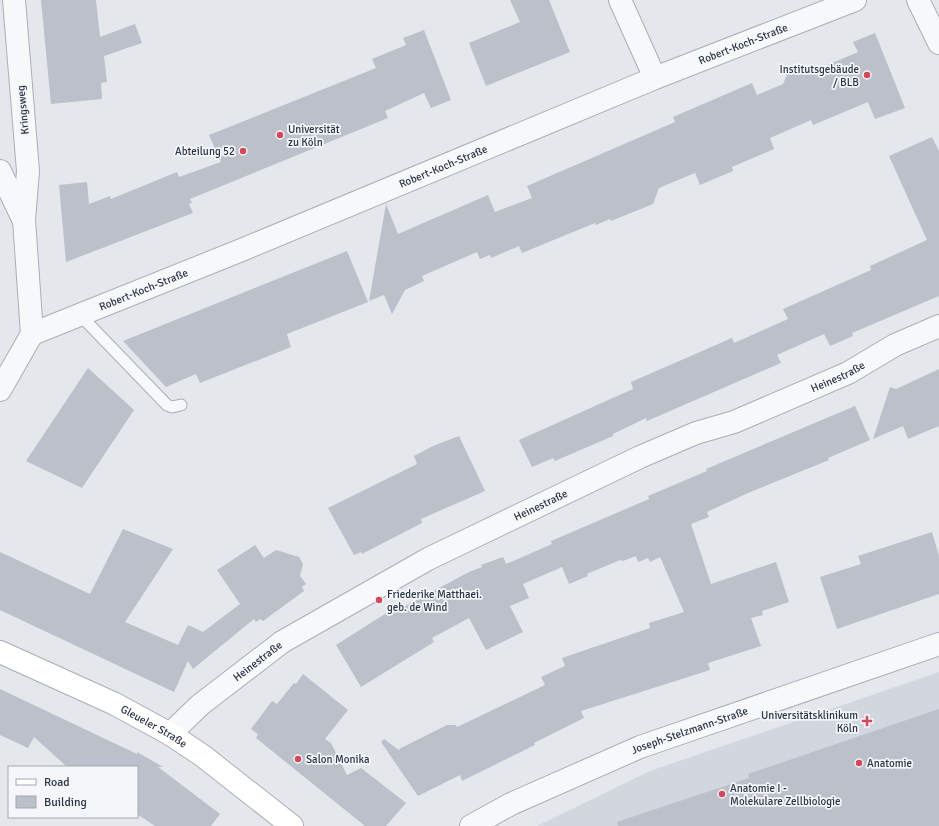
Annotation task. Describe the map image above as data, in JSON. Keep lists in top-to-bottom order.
{
  "streets": {
    "main road": ["Gleueler Straße"],
    "street": [
      "Robert-Koch-Straße",
      "Kringsweg",
      "Heinestraße",
      "Joseph-Stelzmann-Straße"
    ]
  },
  "crossings": [
    ["Robert-Koch-Straße", "Kringsweg"],
    ["Heinestraße", "Gleueler Straße"]
  ],
  "places": {
    "other": [
      "Institutsgebäude / BLB",
      "Universität zu Köln",
      "Abteilung 52",
      "Friederike Matthaei. geb. de Wind",
      "Salon Monika",
      "Anatomie",
      "Anatomie I - Molekulare Zellbiologie"
    ],
    "health": ["Universitätsklinikum Köln"]
  },
  "legend": ["Road", "Building"]
}
